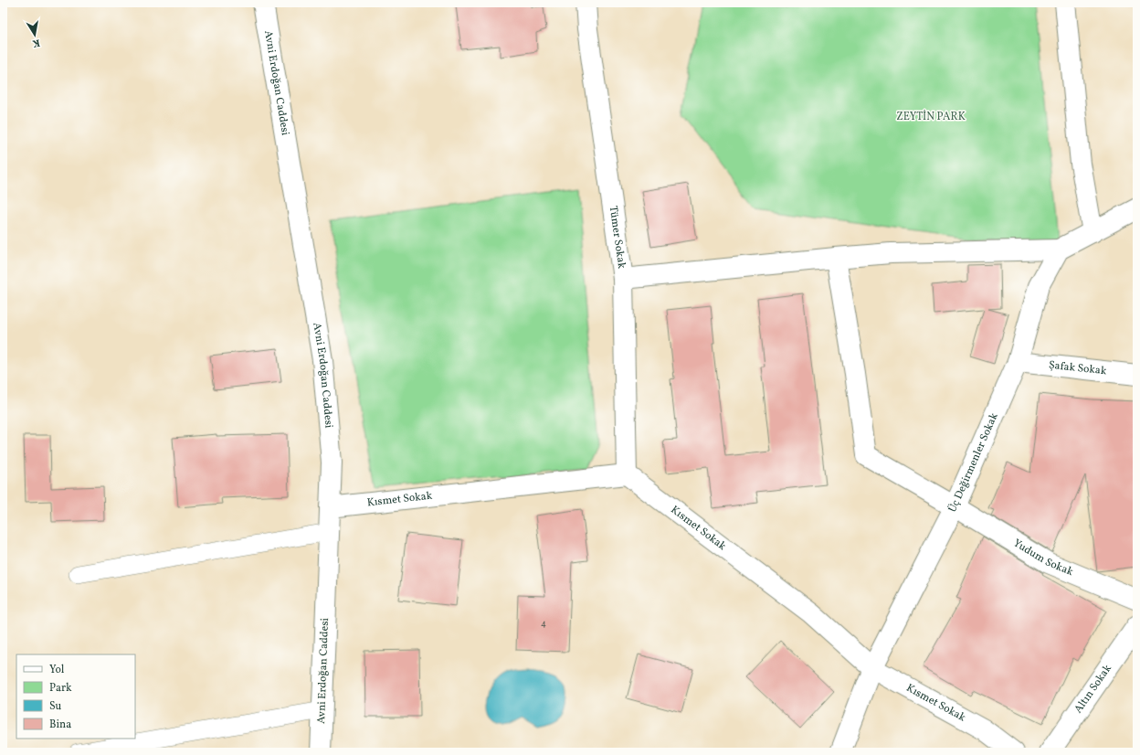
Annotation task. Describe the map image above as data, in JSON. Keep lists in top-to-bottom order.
{
  "streets": {
    "street": [
      "Avni Erdoğan Caddesi",
      "Tümer Sokak",
      "Şafak Sokak",
      "Üç Değirmenler Sokak",
      "Kısmet Sokak",
      "Yudum Sokak",
      "Altın Sokak"
    ]
  },
  "crossings": [
    ["Avni Erdoğan Caddesi", "Kısmet Sokak"],
    ["Tümer Sokak", "Kısmet Sokak"],
    ["Şafak Sokak", "Üç Değirmenler Sokak"],
    ["Üç Değirmenler Sokak", "Kısmet Sokak"],
    ["Üç Değirmenler Sokak", "Yudum Sokak"]
  ],
  "parks": ["ZEYTİN PARK"],
  "house_numbers": ["4"],
  "legend": [
    "Yol",
    "Park",
    "Su",
    "Bina"
  ],
  "north": "bottom"
}
